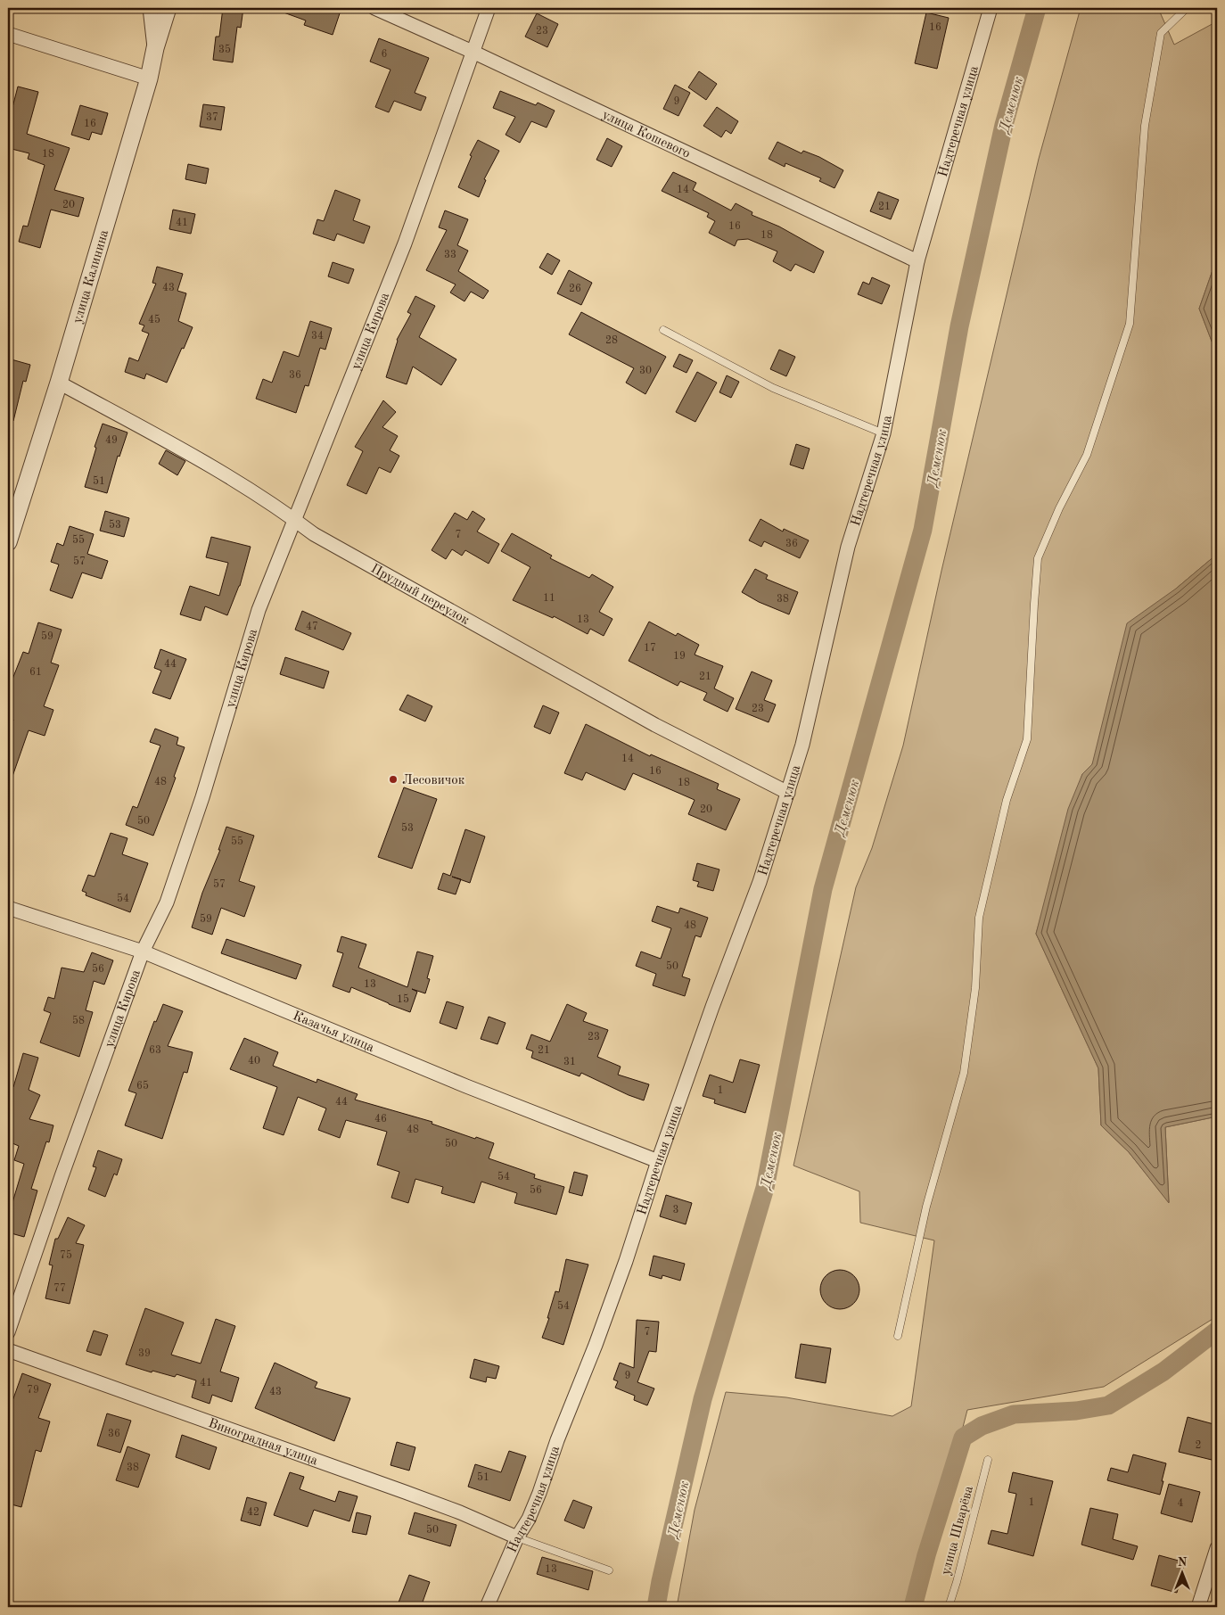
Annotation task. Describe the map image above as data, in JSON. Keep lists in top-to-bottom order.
{
  "streets": {
    "street": [
      "Надтеречная улица",
      "улица Кошевого",
      "улица Калинина",
      "улица Кирова",
      "Прудный переулок",
      "Казачья улица",
      "Виноградная улица"
    ],
    "lane": ["улица Шварёва"]
  },
  "crossings": [
    ["Надтеречная улица", "улица Кошевого"],
    ["Надтеречная улица", "Прудный переулок"],
    ["Надтеречная улица", "Казачья улица"],
    ["Надтеречная улица", "Виноградная улица"],
    ["улица Кошевого", "улица Кирова"],
    ["улица Калинина", "Прудный переулок"],
    ["улица Кирова", "Прудный переулок"],
    ["улица Кирова", "Казачья улица"]
  ],
  "water": ["Деменюк"],
  "places": ["Лесовичок"],
  "house_numbers": [
    "16",
    "23",
    "35",
    "6",
    "9",
    "37",
    "16",
    "18",
    "14",
    "20",
    "21",
    "41",
    "16",
    "18",
    "33",
    "43",
    "26",
    "45",
    "34",
    "28",
    "30",
    "36",
    "49",
    "51",
    "53",
    "7",
    "55",
    "36",
    "57",
    "11",
    "38",
    "13",
    "47",
    "59",
    "17",
    "19",
    "44",
    "61",
    "21",
    "23",
    "14",
    "16",
    "48",
    "18",
    "20",
    "50",
    "53",
    "55",
    "57",
    "54",
    "59",
    "48",
    "50",
    "56",
    "13",
    "15",
    "58",
    "23",
    "63",
    "21",
    "40",
    "31",
    "65",
    "1",
    "44",
    "46",
    "48",
    "50",
    "54",
    "56",
    "3",
    "75",
    "77",
    "54",
    "7",
    "39",
    "9",
    "41",
    "79",
    "43",
    "36",
    "2",
    "38",
    "51",
    "1",
    "4",
    "42",
    "50",
    "13"
  ],
  "north": "top"
}
